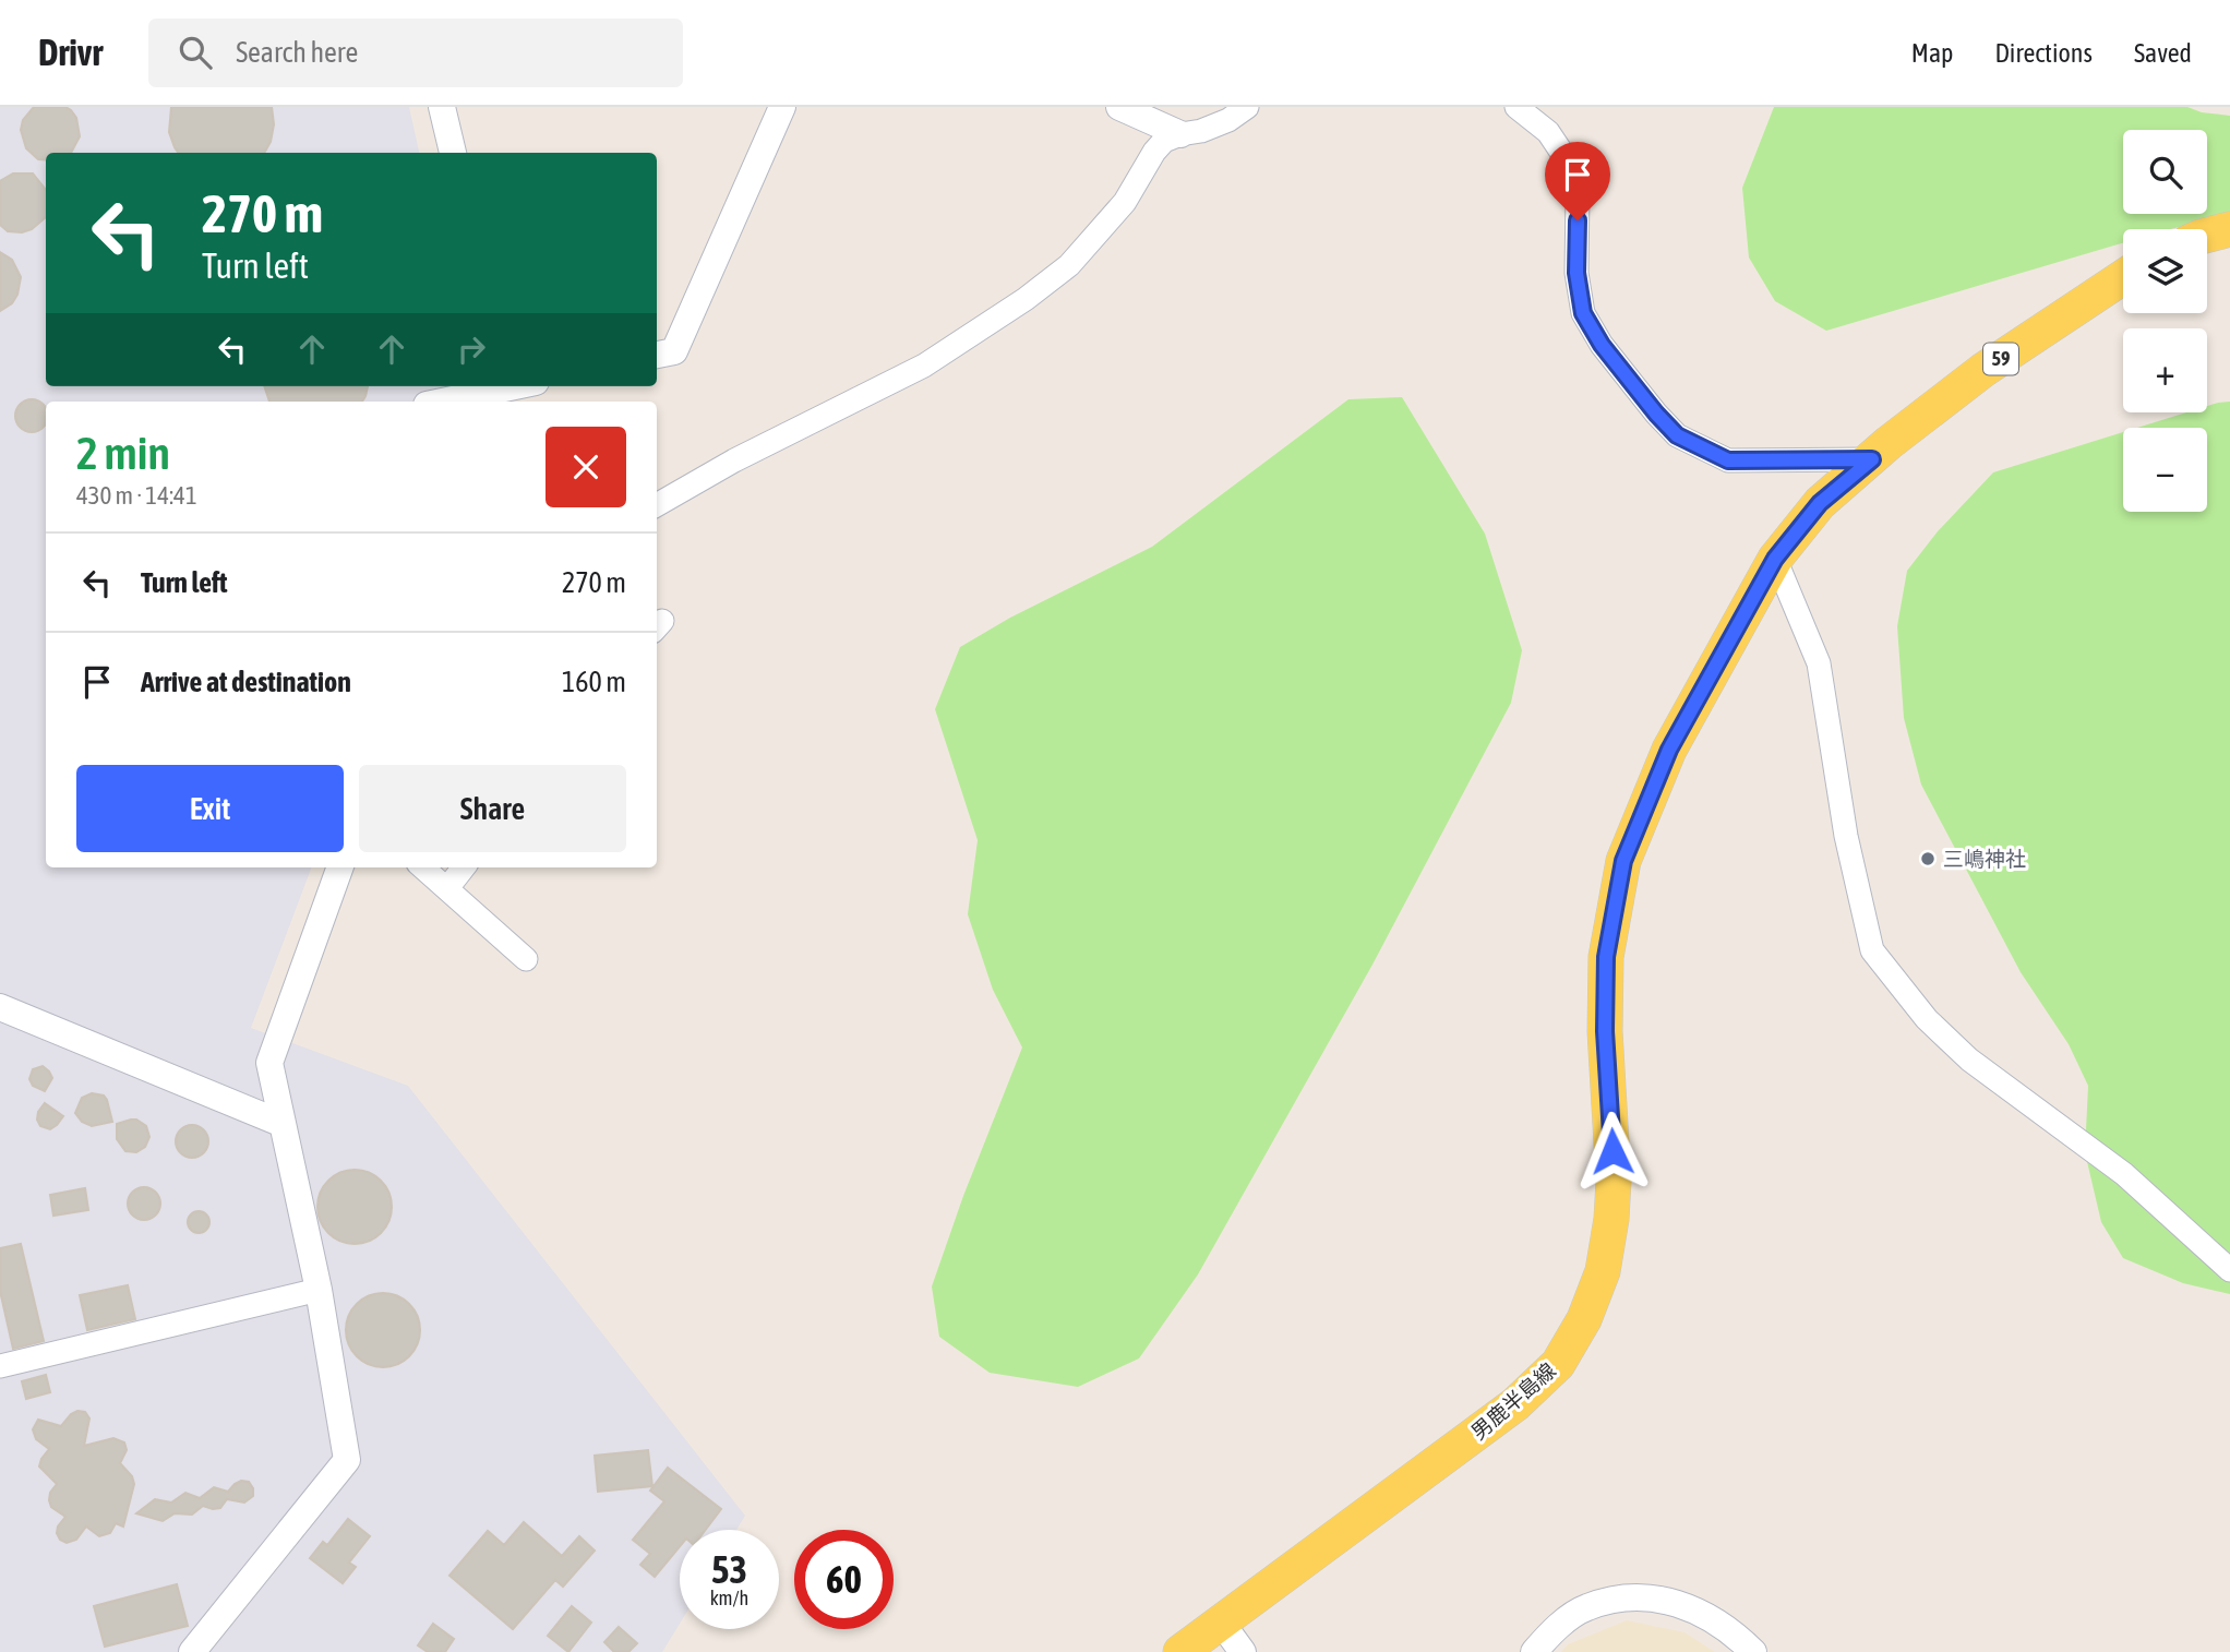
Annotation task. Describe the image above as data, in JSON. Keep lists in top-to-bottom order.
{
  "streets": {
    "main road": ["59", "男鹿半島線"]
  },
  "places": ["三嶋神社"],
  "page": {
    "header": "Drivr",
    "search": "Search here",
    "nav": ["Map", "Directions", "Saved"],
    "map_buttons": ["+", "−"],
    "turn": ["270 m", "Turn left"],
    "heading": ["2 min", "430 m · 14:41"],
    "list": [
      {
        "name": "Turn left",
        "value": "270 m"
      },
      {
        "name": "Arrive at destination",
        "value": "160 m"
      }
    ],
    "buttons": ["Exit", "Share"],
    "speed": "53 km/h",
    "limit": "60"
  }
}
